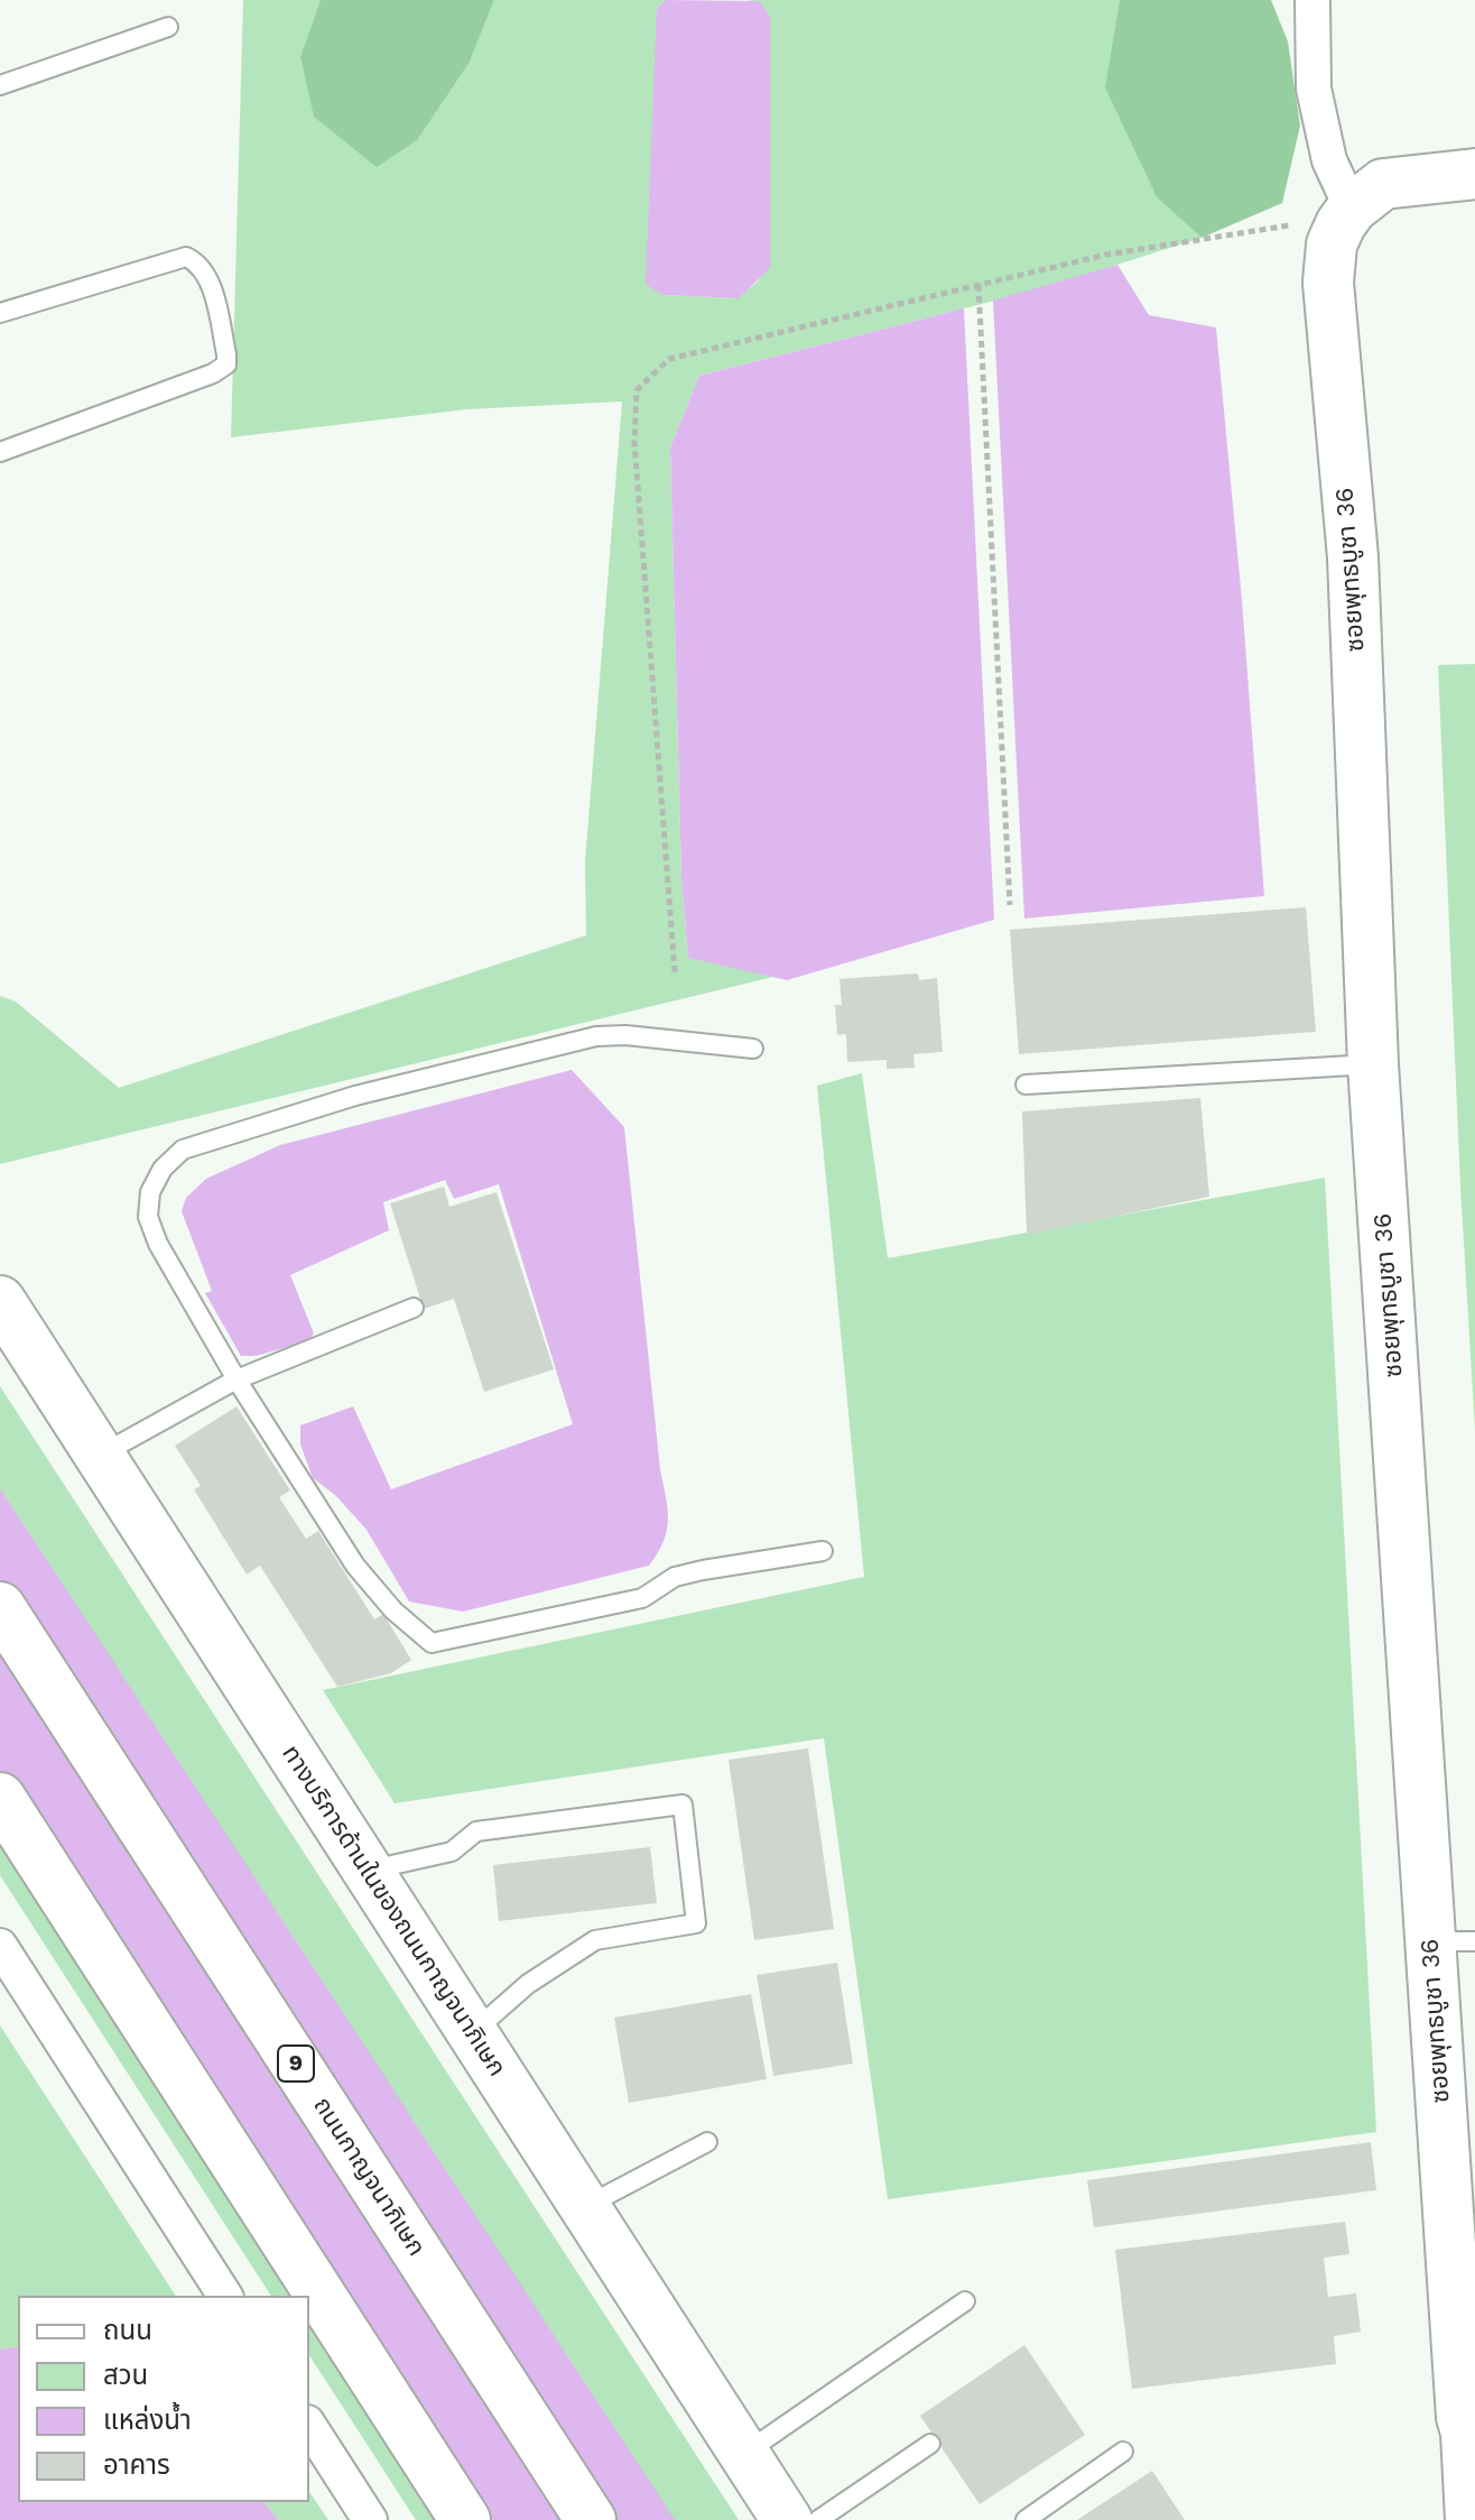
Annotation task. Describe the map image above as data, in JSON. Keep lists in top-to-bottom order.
{
  "streets": {
    "main road": [
      "ซอยพุทธบูชา 36",
      "ทางบริการด้านในของถนนกาญจนาภิเษก",
      "9",
      "ถนนกาญจนาภิเษก"
    ]
  },
  "legend": [
    "ถนน",
    "สวน",
    "แหล่งน้ำ",
    "อาคาร"
  ]
}
